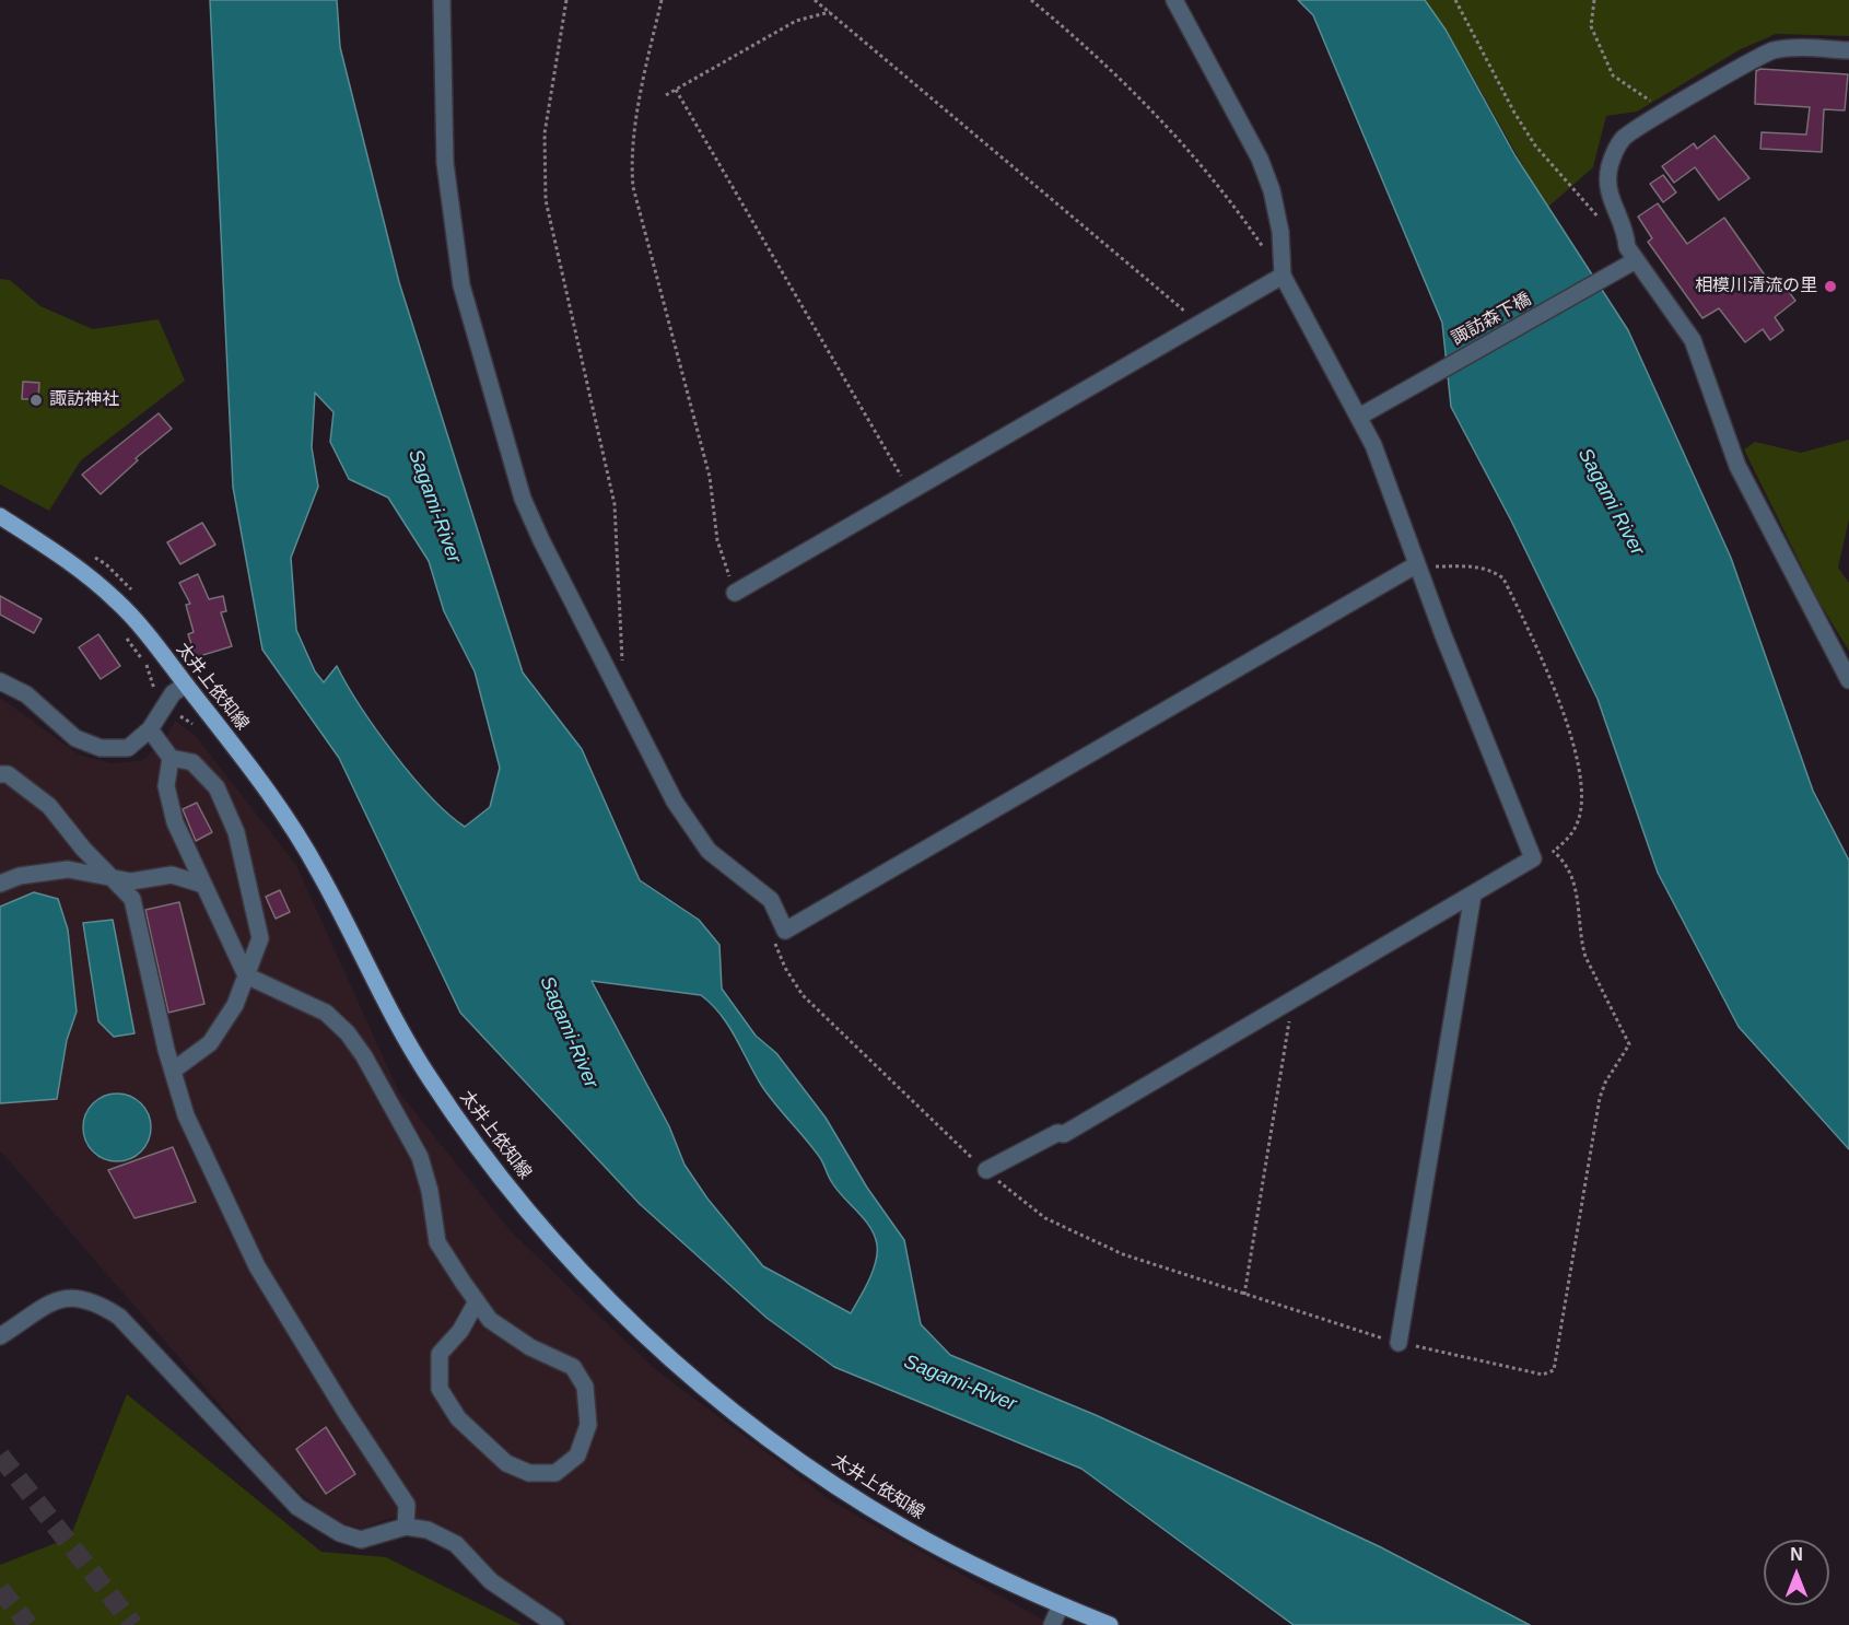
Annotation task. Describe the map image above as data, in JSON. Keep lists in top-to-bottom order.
{
  "streets": {
    "main road": ["太井上依知線"],
    "street": ["諏訪森下橋"]
  },
  "water": ["Sagami River", "Sagami-River"],
  "places": ["相模川清流の里", "諏訪神社"],
  "north": "top"
}
